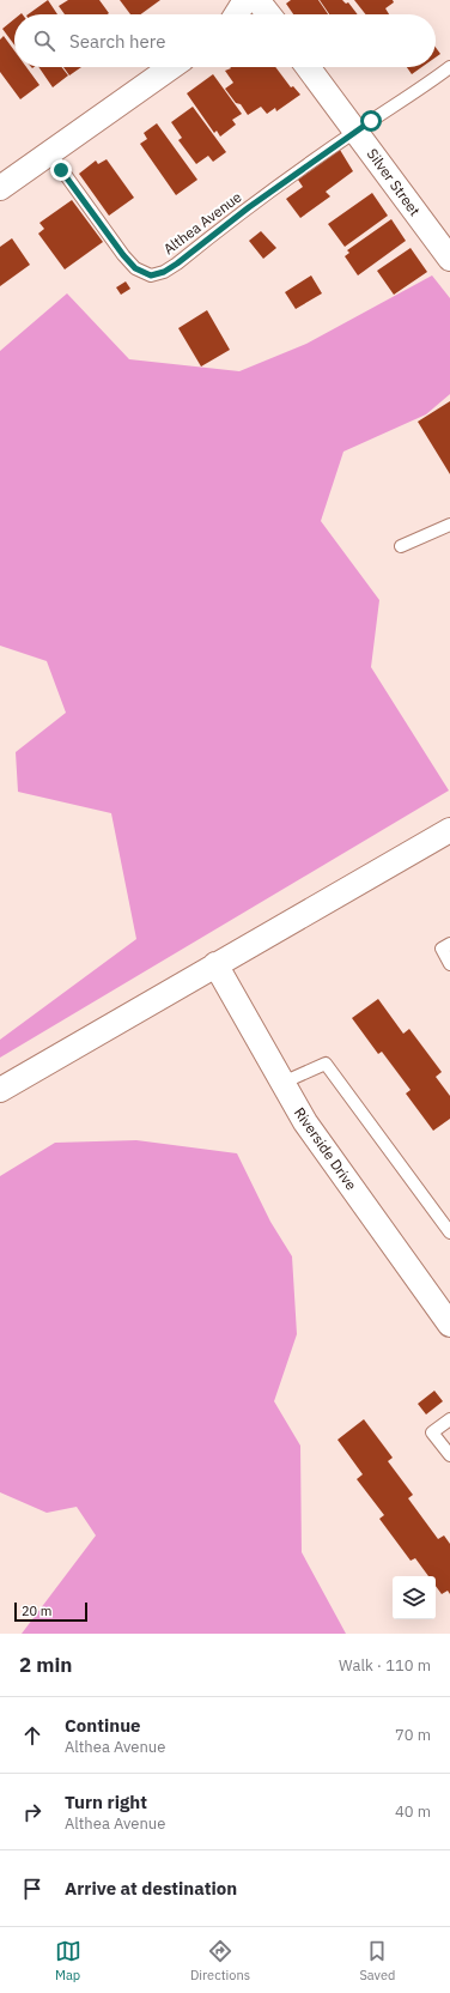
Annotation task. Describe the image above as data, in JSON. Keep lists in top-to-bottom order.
{
  "streets": {
    "street": ["Silver Street", "Riverside Drive"],
    "lane": ["Althea Avenue"]
  },
  "crossings": [
    ["Silver Street", "Althea Avenue"]
  ],
  "scale_bar": "20 m",
  "page": {
    "search": "Search here",
    "scale": "20 m",
    "heading": ["2 min", "Walk · 110 m"],
    "list": [
      ["Continue", "Althea Avenue", "70 m"],
      ["Turn right", "Althea Avenue", "40 m"],
      "Arrive at destination"
    ],
    "nav": ["Map", "Directions", "Saved"]
  }
}
